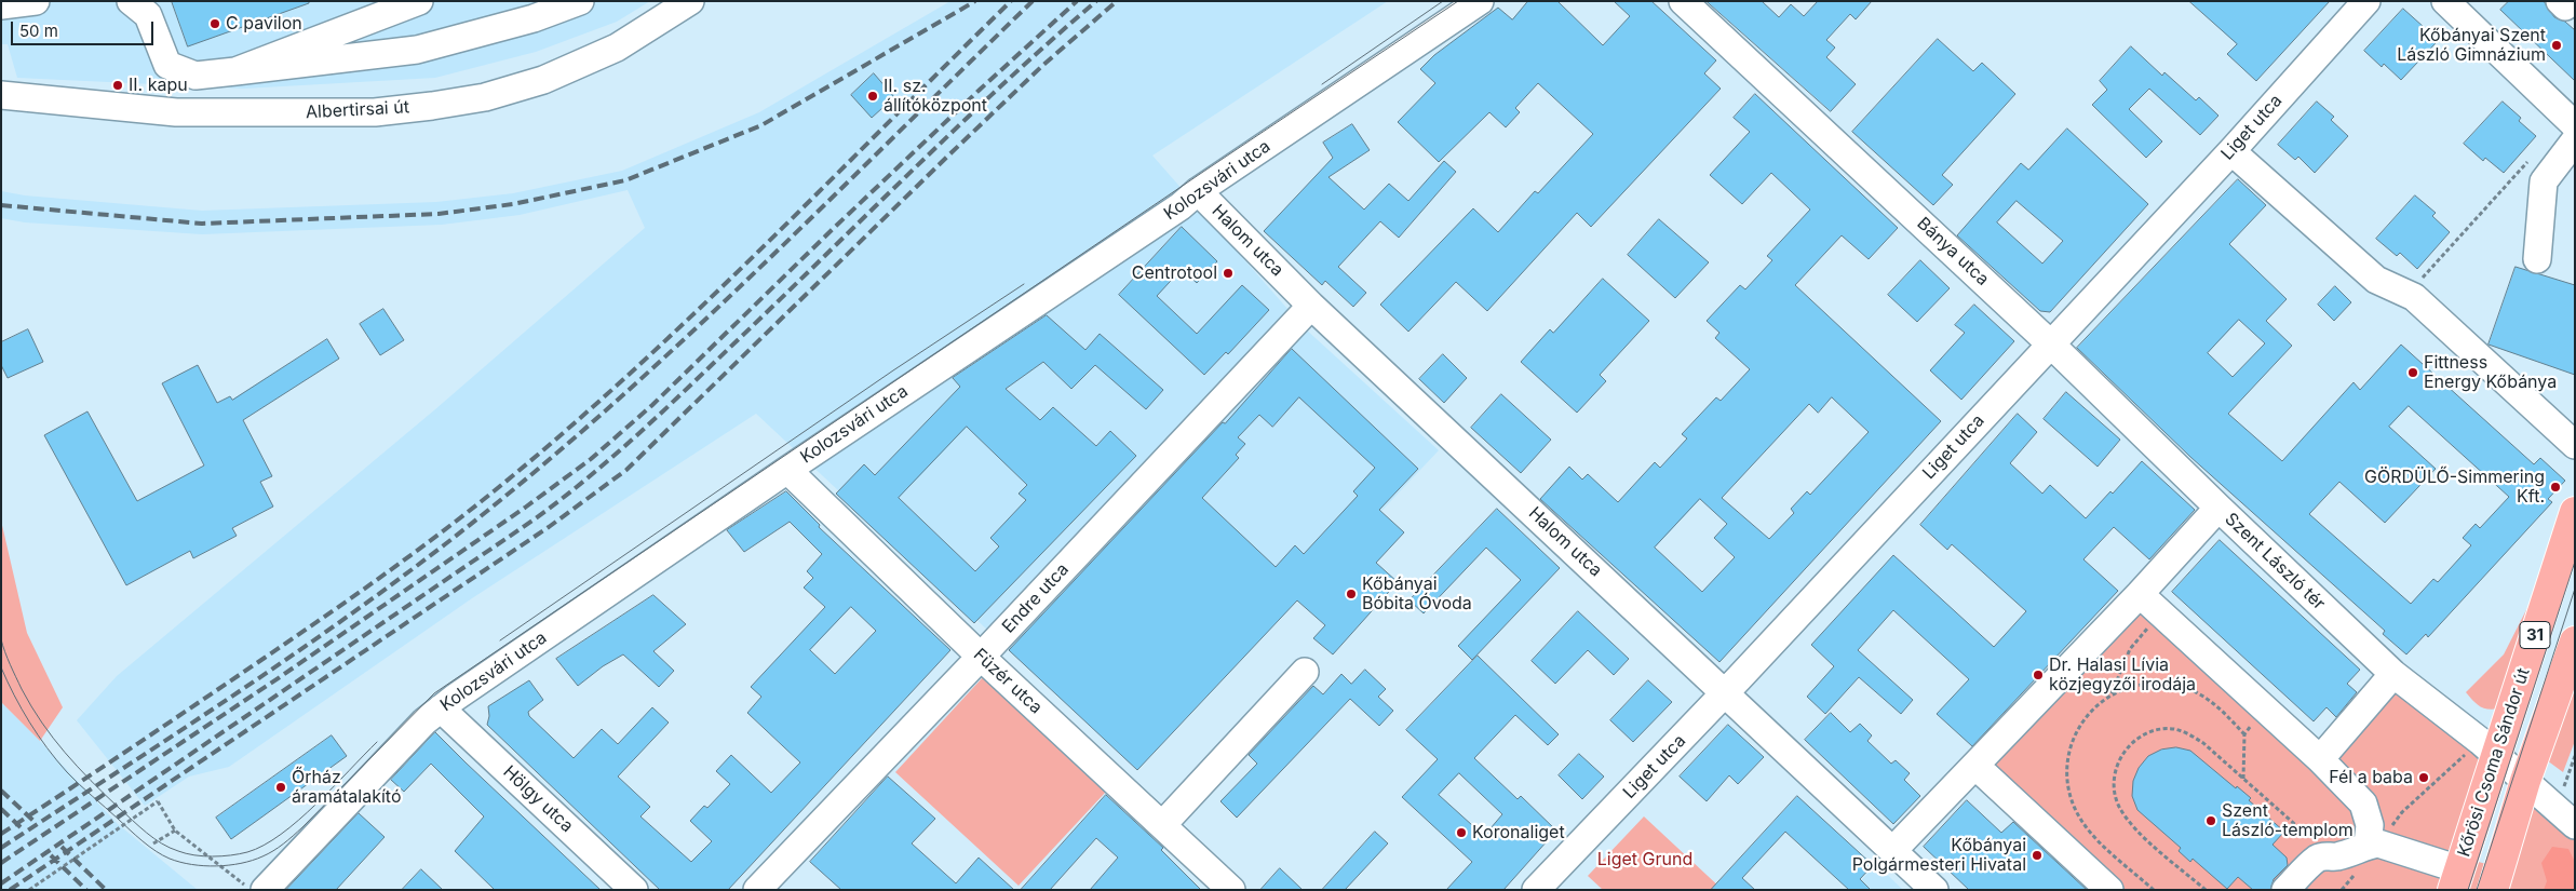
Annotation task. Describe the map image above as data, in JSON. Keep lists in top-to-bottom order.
{
  "streets": {
    "main road": ["31", "Kőrösi Csoma Sándor út"],
    "street": [
      "Albertirsai út",
      "Liget utca",
      "Kolozsvári utca",
      "Halom utca",
      "Bánya utca",
      "Szent László tér",
      "Endre utca",
      "Füzér utca",
      "Hölgy utca"
    ]
  },
  "crossings": [
    ["Liget utca", "Halom utca"],
    ["Liget utca", "Bánya utca"],
    ["Kolozsvári utca", "Halom utca"],
    ["Kolozsvári utca", "Füzér utca"],
    ["Kolozsvári utca", "Hölgy utca"],
    ["Halom utca", "Szent László tér"],
    ["Halom utca", "Endre utca"],
    ["Bánya utca", "Szent László tér"],
    ["Szent László tér", "Kőrösi Csoma Sándor út"],
    ["Endre utca", "Füzér utca"]
  ],
  "parks": ["Liget Grund"],
  "places": [
    "C pavilon",
    "Kőbányai Szent László Gimnázium",
    "II. kapu",
    "II. sz. állítóközpont",
    "Centrotool",
    "Fittness Energy Kőbánya",
    "GÖRDÜLŐ-Simmering Kft.",
    "Kőbányai Bóbita Óvoda",
    "Dr. Halasi Lívia közjegyzői irodája",
    "Fél a baba",
    "Őrház áramátalakító",
    "Szent László-templom",
    "Koronaliget",
    "Kőbányai Polgármesteri Hivatal"
  ],
  "scale_bar": "50 m"
}
